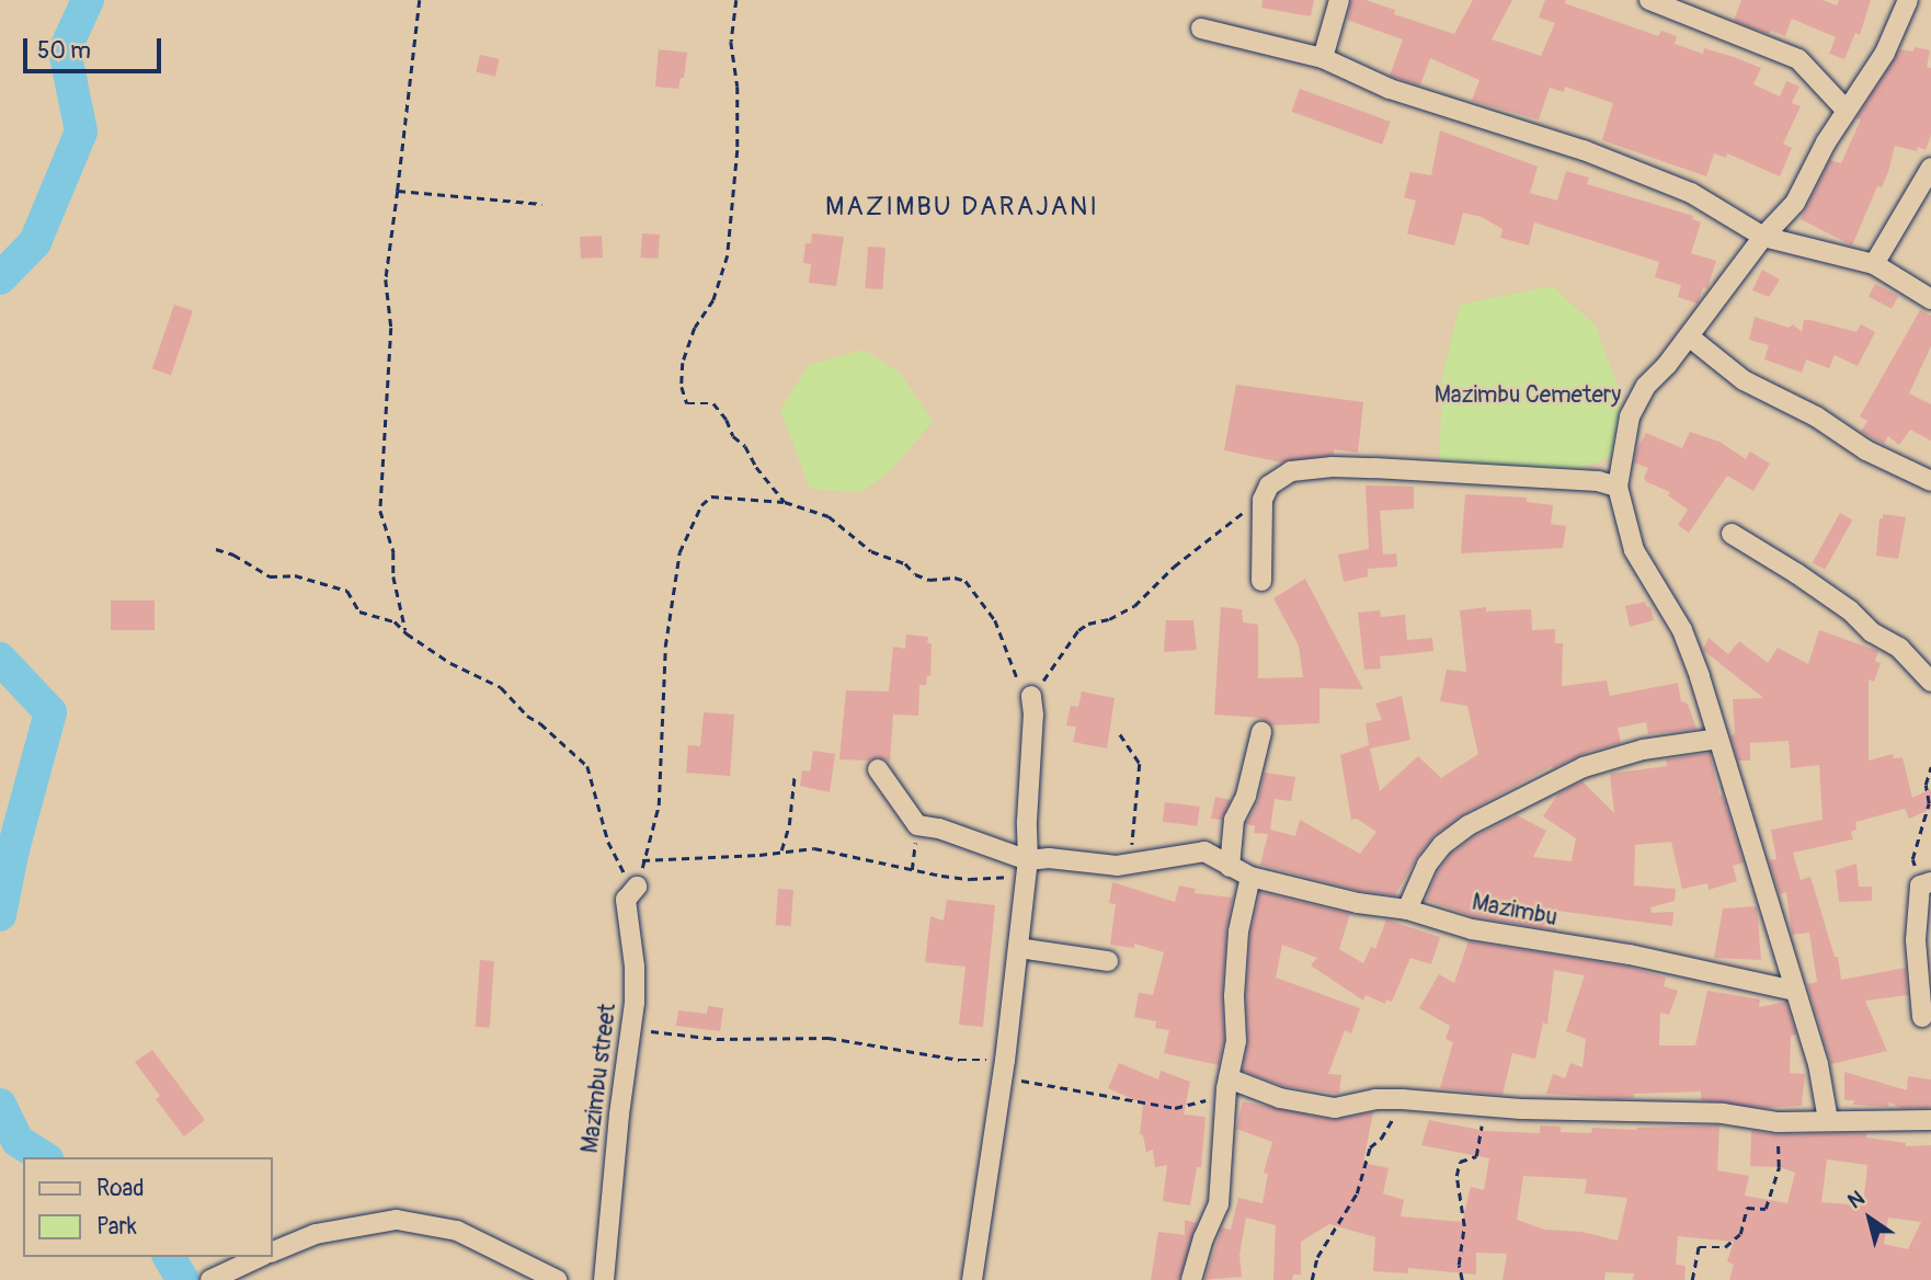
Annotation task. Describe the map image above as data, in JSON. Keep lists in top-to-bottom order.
{
  "streets": {
    "street": ["Mazimbu", "Mazimbu street"]
  },
  "districts": ["MAZIMBU DARAJANI"],
  "parks": ["Mazimbu Cemetery"],
  "legend": ["Road", "Park"],
  "scale_bar": "50 m",
  "north": "top left"
}
